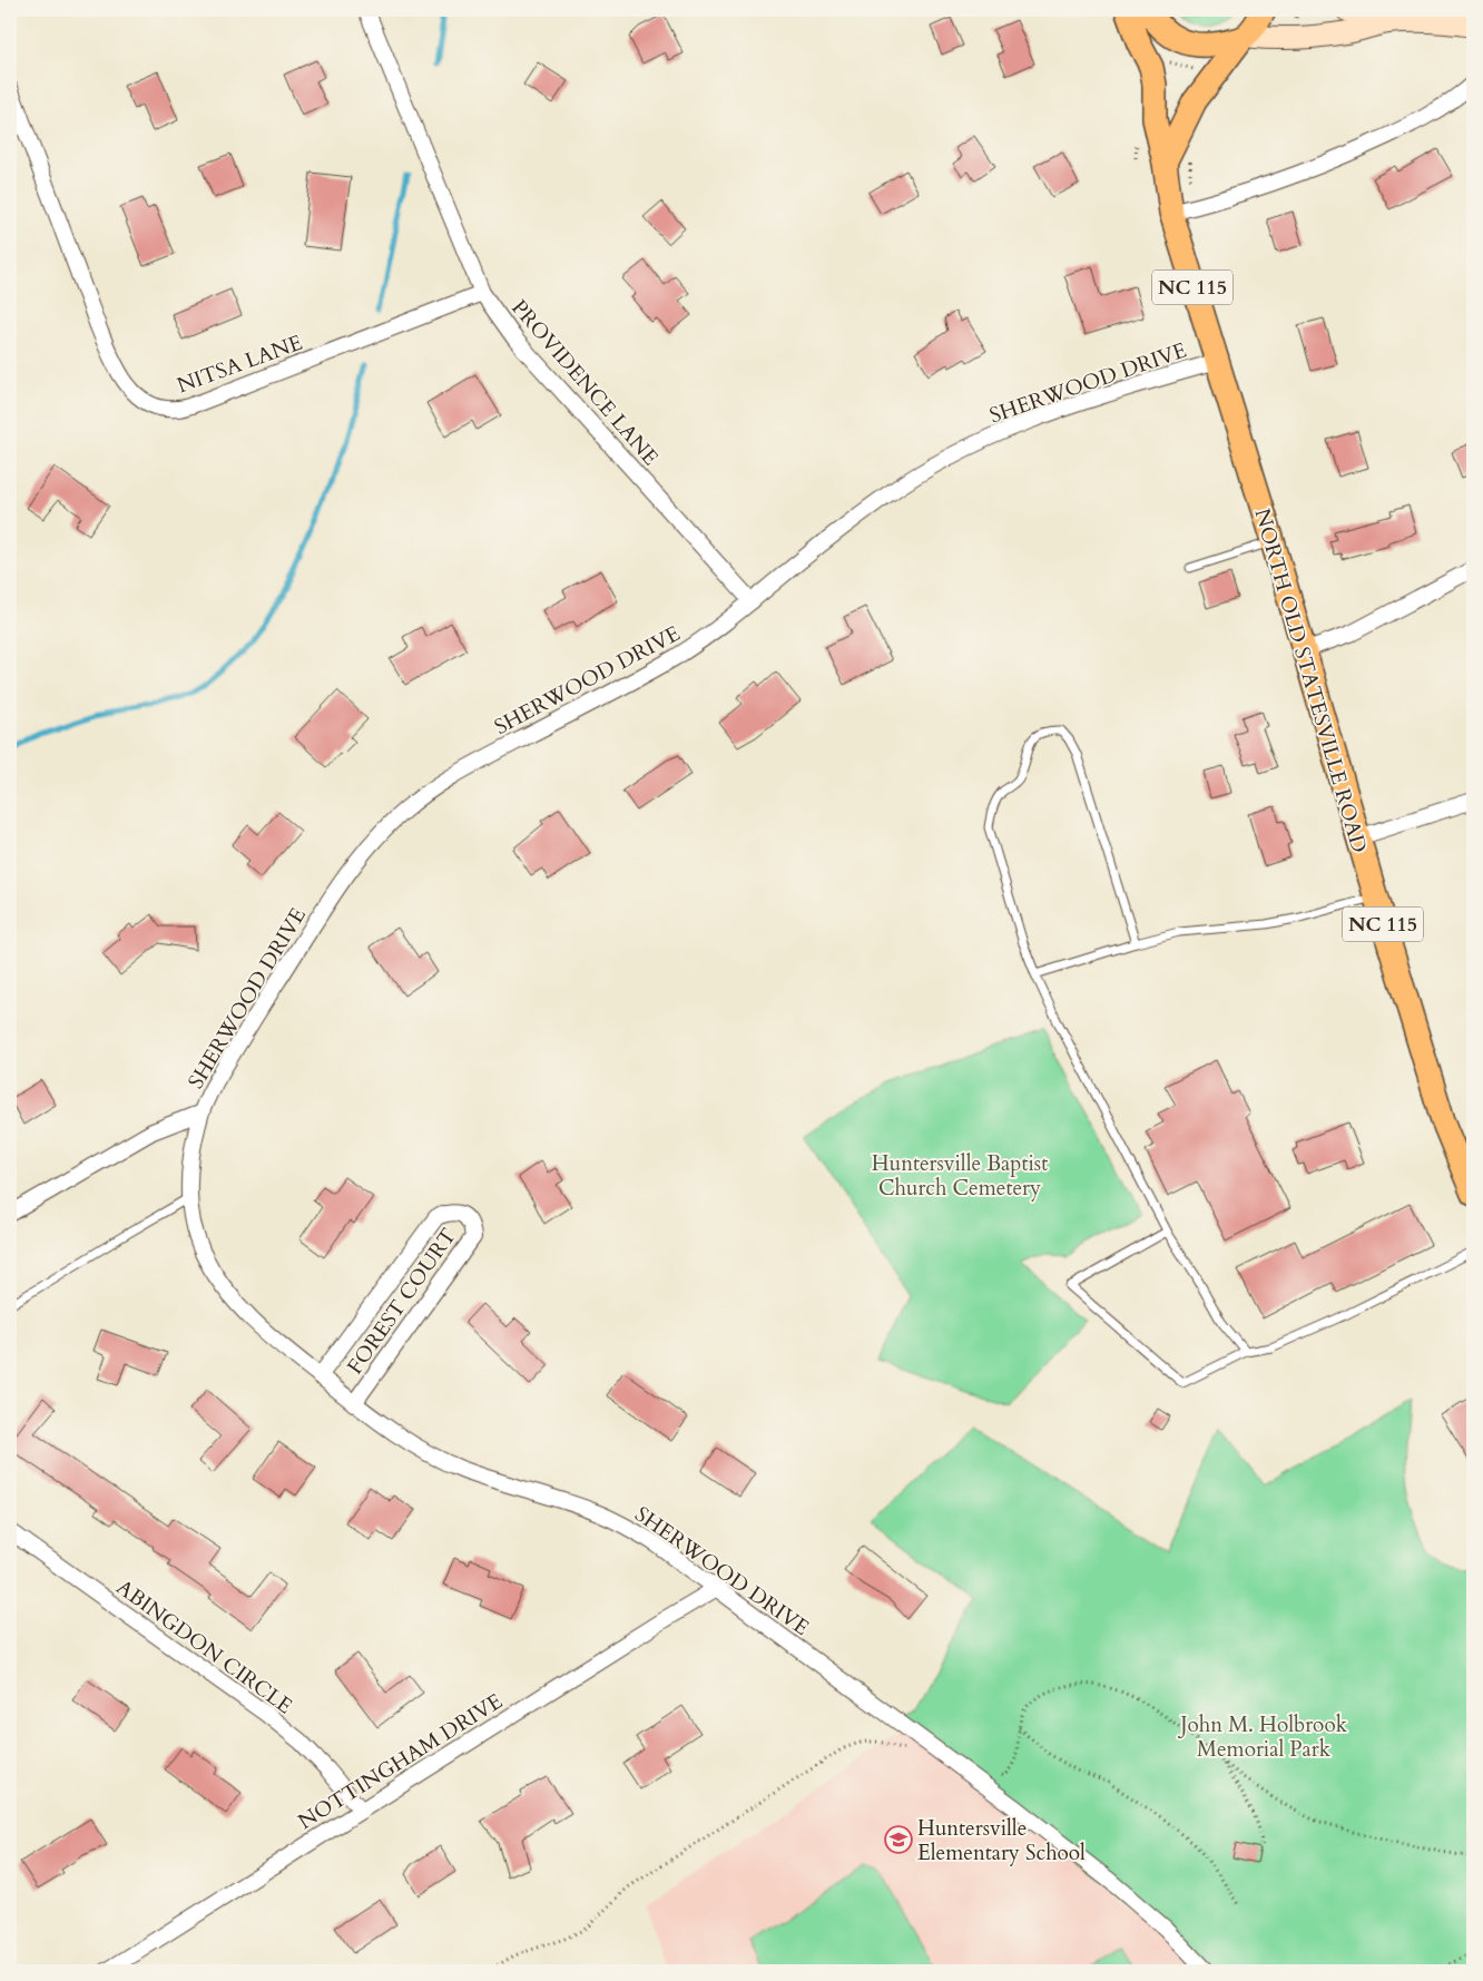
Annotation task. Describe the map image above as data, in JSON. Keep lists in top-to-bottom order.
{
  "streets": {
    "main road": ["NC 115", "NORTH OLD STATESVILLE ROAD"],
    "street": [
      "NITSA LANE",
      "PROVIDENCE LANE",
      "SHERWOOD DRIVE",
      "FOREST COURT",
      "ABINGDON CIRCLE",
      "NOTTINGHAM DRIVE"
    ]
  },
  "crossings": [
    ["NITSA LANE", "PROVIDENCE LANE"],
    ["PROVIDENCE LANE", "SHERWOOD DRIVE"],
    ["SHERWOOD DRIVE", "NORTH OLD STATESVILLE ROAD"],
    ["SHERWOOD DRIVE", "FOREST COURT"],
    ["SHERWOOD DRIVE", "NOTTINGHAM DRIVE"],
    ["ABINGDON CIRCLE", "NOTTINGHAM DRIVE"]
  ],
  "parks": ["Huntersville Baptist Church Cemetery", "John M. Holbrook Memorial Park"],
  "places": {
    "school or university": ["Huntersville Elementary School"]
  }
}
